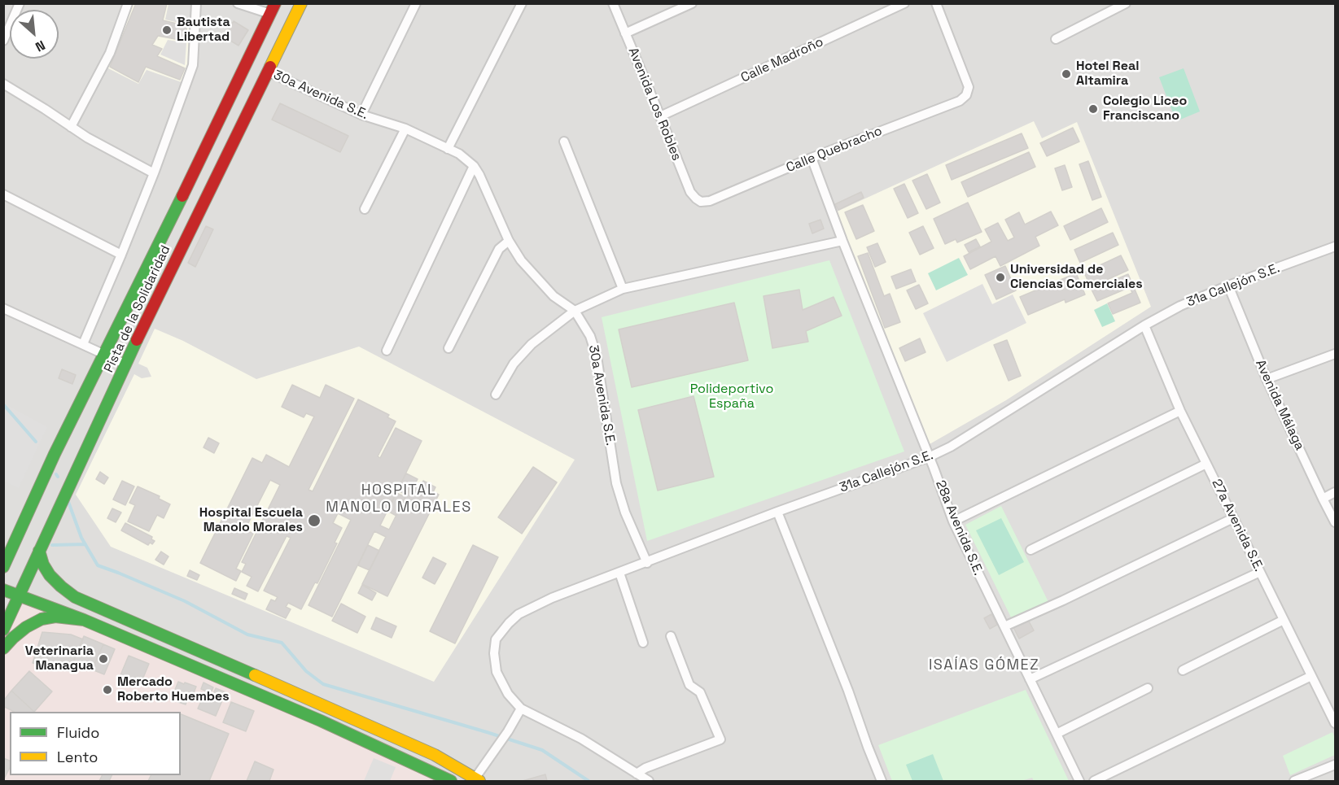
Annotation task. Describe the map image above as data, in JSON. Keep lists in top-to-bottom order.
{
  "streets": {
    "main road": ["Pista de la Solidaridad"],
    "street": [
      "Calle Madroño",
      "30a Avenida S.E.",
      "Avenida Los Robles",
      "Calle Quebracho",
      "31a Callejón S.E.",
      "Avenida Málaga",
      "27a Avenida S.E.",
      "28a Avenida S.E."
    ]
  },
  "crossings": [
    ["Calle Madroño", "Avenida Los Robles"],
    ["30a Avenida S.E.", "31a Callejón S.E."],
    ["30a Avenida S.E.", "Pista de la Solidaridad"],
    ["Avenida Los Robles", "Calle Quebracho"],
    ["Calle Quebracho", "28a Avenida S.E."],
    ["31a Callejón S.E.", "Avenida Málaga"],
    ["31a Callejón S.E.", "27a Avenida S.E."],
    ["31a Callejón S.E.", "28a Avenida S.E."]
  ],
  "districts": ["HOSPITAL MANOLO MORALES", "ISAÍAS GÓMEZ"],
  "parks": ["Polideportivo España"],
  "places": [
    "Bautista Libertad",
    "Hotel Real Altamira",
    "Colegio Liceo Franciscano",
    "Universidad de Ciencias Comerciales",
    "Hospital Escuela Manolo Morales",
    "Veterinaria Managua",
    "Mercado Roberto Huembes"
  ],
  "legend": ["Fluido", "Lento"],
  "north": "bottom right"
}
